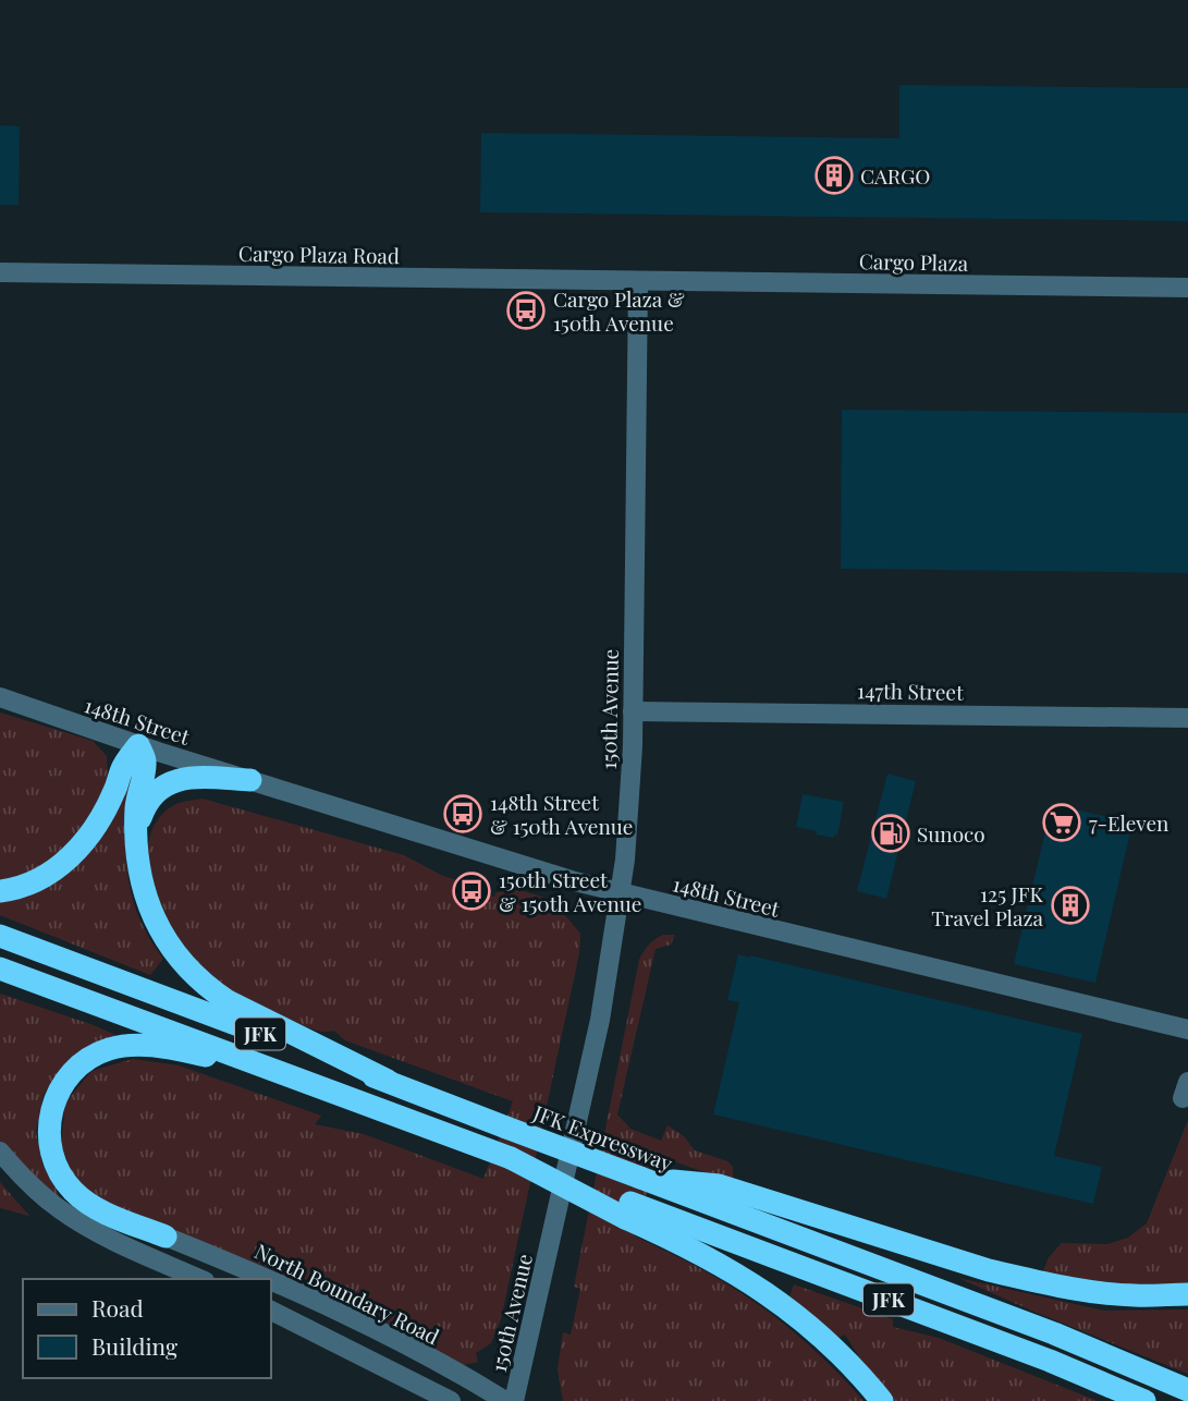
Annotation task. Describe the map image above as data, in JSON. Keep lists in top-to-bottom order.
{
  "streets": {
    "highway": ["JFK", "JFK Expressway"],
    "street": [
      "Cargo Plaza Road",
      "Cargo Plaza",
      "147th Street",
      "150th Avenue",
      "148th Street",
      "North Boundary Road"
    ]
  },
  "crossings": [
    ["Cargo Plaza Road", "Cargo Plaza"],
    ["Cargo Plaza Road", "150th Avenue"],
    ["Cargo Plaza", "150th Avenue"],
    ["147th Street", "150th Avenue"],
    ["150th Avenue", "148th Street"]
  ],
  "places": {
    "building": ["CARGO", "125 JFK Travel Plaza"],
    "bus stop": ["Cargo Plaza & 150th Avenue", "148th Street & 150th Avenue", "150th Street & 150th Avenue"],
    "supermarket": ["7-Eleven"],
    "fuel station": ["Sunoco"]
  },
  "legend": ["Road", "Building"]
}
